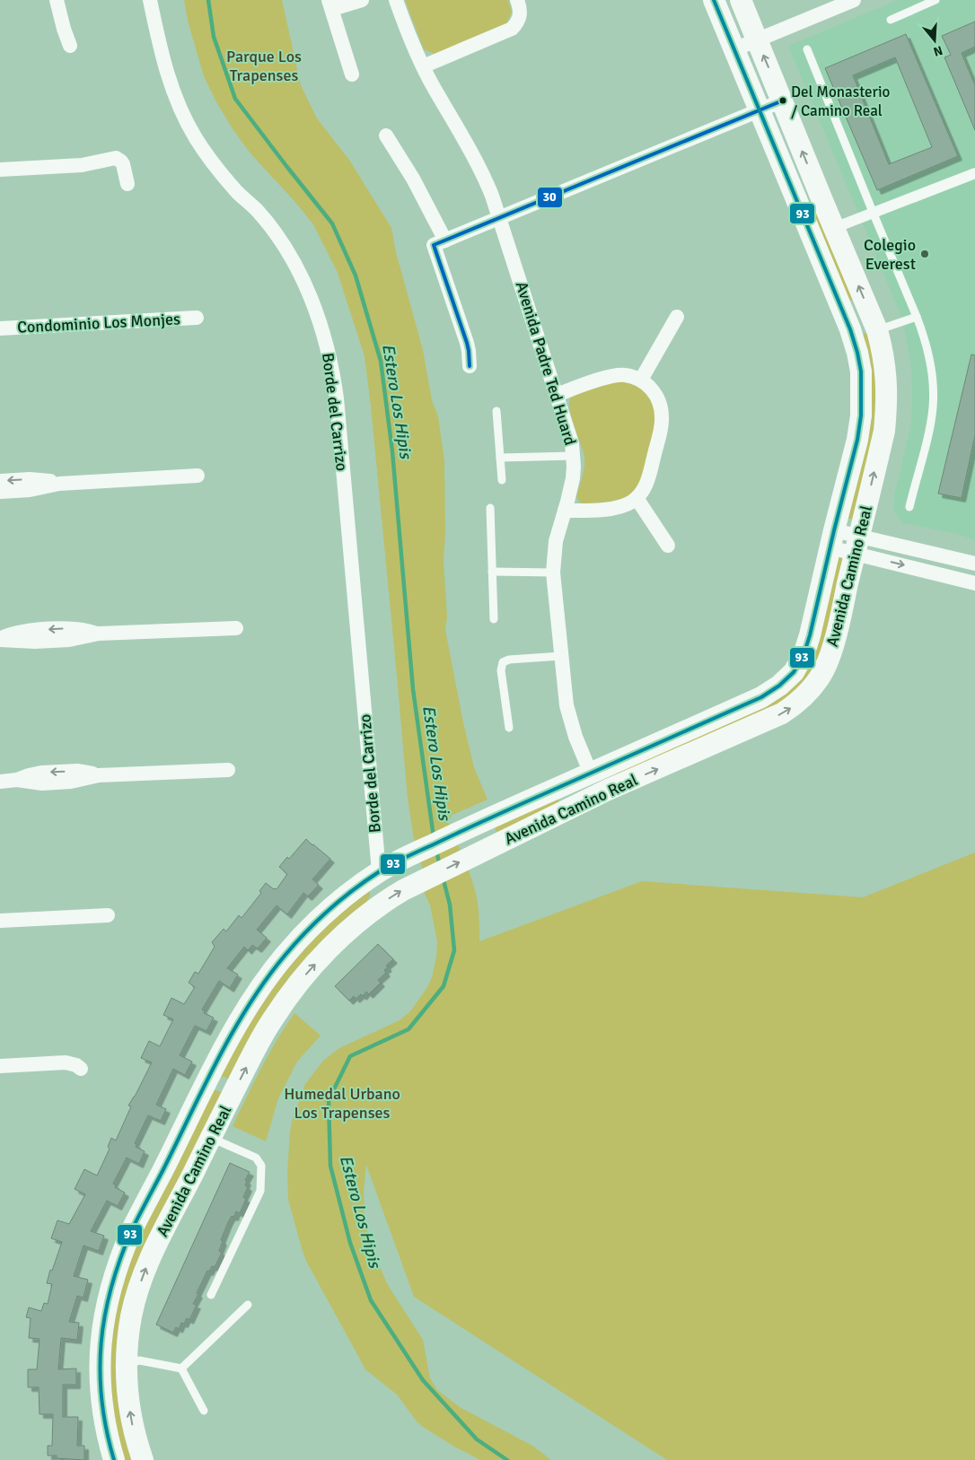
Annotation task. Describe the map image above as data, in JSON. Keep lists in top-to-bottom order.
{
  "streets": {
    "main road": ["Avenida Camino Real"],
    "street": ["Condominio Los Monjes", "Avenida Padre Ted Huard", "Borde del Carrizo"]
  },
  "crossings": [
    ["Avenida Padre Ted Huard", "Avenida Camino Real"],
    ["Borde del Carrizo", "Avenida Camino Real"]
  ],
  "water": ["Estero Los Hipis"],
  "parks": ["Parque Los Trapenses", "Humedal Urbano Los Trapenses"],
  "places": ["Del Monasterio / Camino Real", "Colegio Everest"],
  "lines": ["transit line 93", "transit line 30"],
  "north": "bottom"
}
